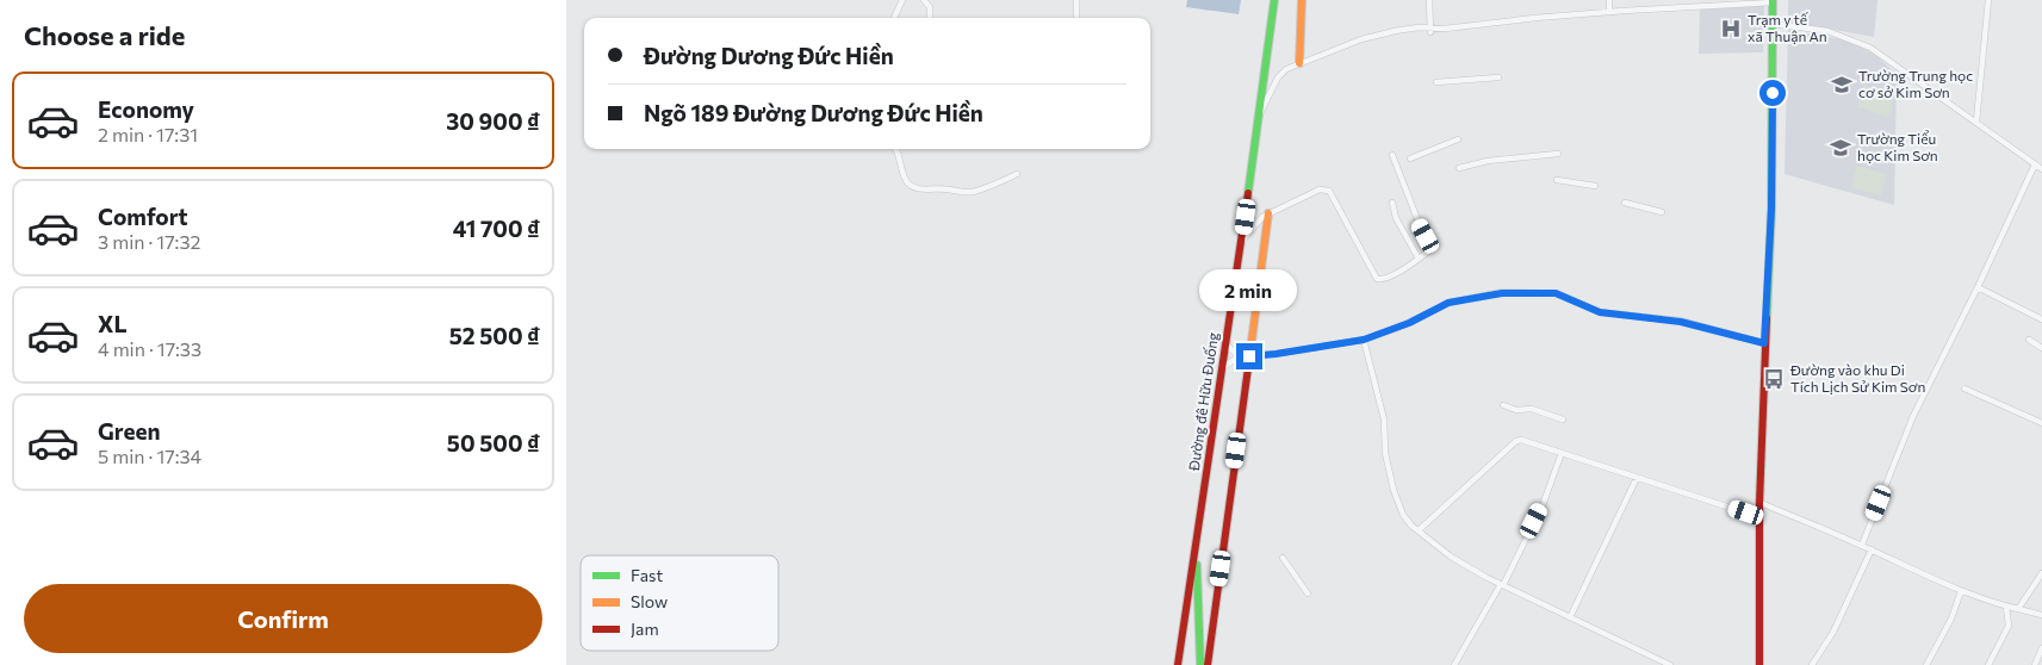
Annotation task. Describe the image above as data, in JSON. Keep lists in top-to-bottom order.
{
  "streets": {
    "main road": ["Đường đê Hữu Đuống"]
  },
  "places": {
    "hospital": ["Trạm y tế xã Thuận An"],
    "school or university": ["Trường Trung học cơ sở Kim Sơn", "Trường Tiểu học Kim Sơn"],
    "bus stop": ["Đường vào khu Di Tích Lịch Sử Kim Sơn"]
  },
  "legend": ["Fast", "Slow", "Jam"],
  "page": {
    "heading": "Choose a ride",
    "banner": ["Đường Dương Đức Hiền", "Ngõ 189 Đường Dương Đức Hiền"],
    "list": [
      {
        "name": "Economy",
        "note": "2 min · 17:31",
        "value": "30 900 ₫"
      },
      {
        "name": "Comfort",
        "note": "3 min · 17:32",
        "value": "41 700 ₫"
      },
      {
        "name": "XL",
        "note": "4 min · 17:33",
        "value": "52 500 ₫"
      },
      {
        "name": "Green",
        "note": "5 min · 17:34",
        "value": "50 500 ₫"
      }
    ],
    "bubble": "2 min",
    "buttons": "Confirm"
  }
}
